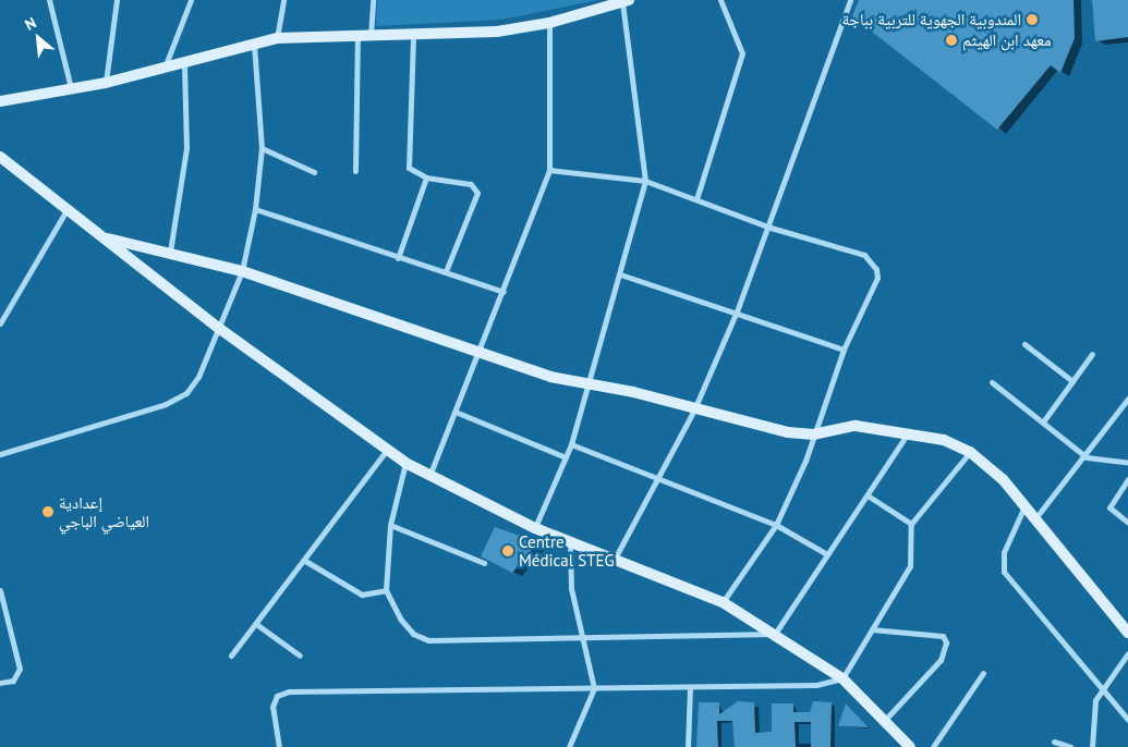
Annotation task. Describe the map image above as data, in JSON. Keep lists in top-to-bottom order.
{
  "places": [
    "المندوبية الجهوية للتربية بباجة",
    "معهد ابن الهيثم",
    "إعدادية العياضي الباجي",
    "Centre Médical STEG"
  ],
  "north": "top left"
}
